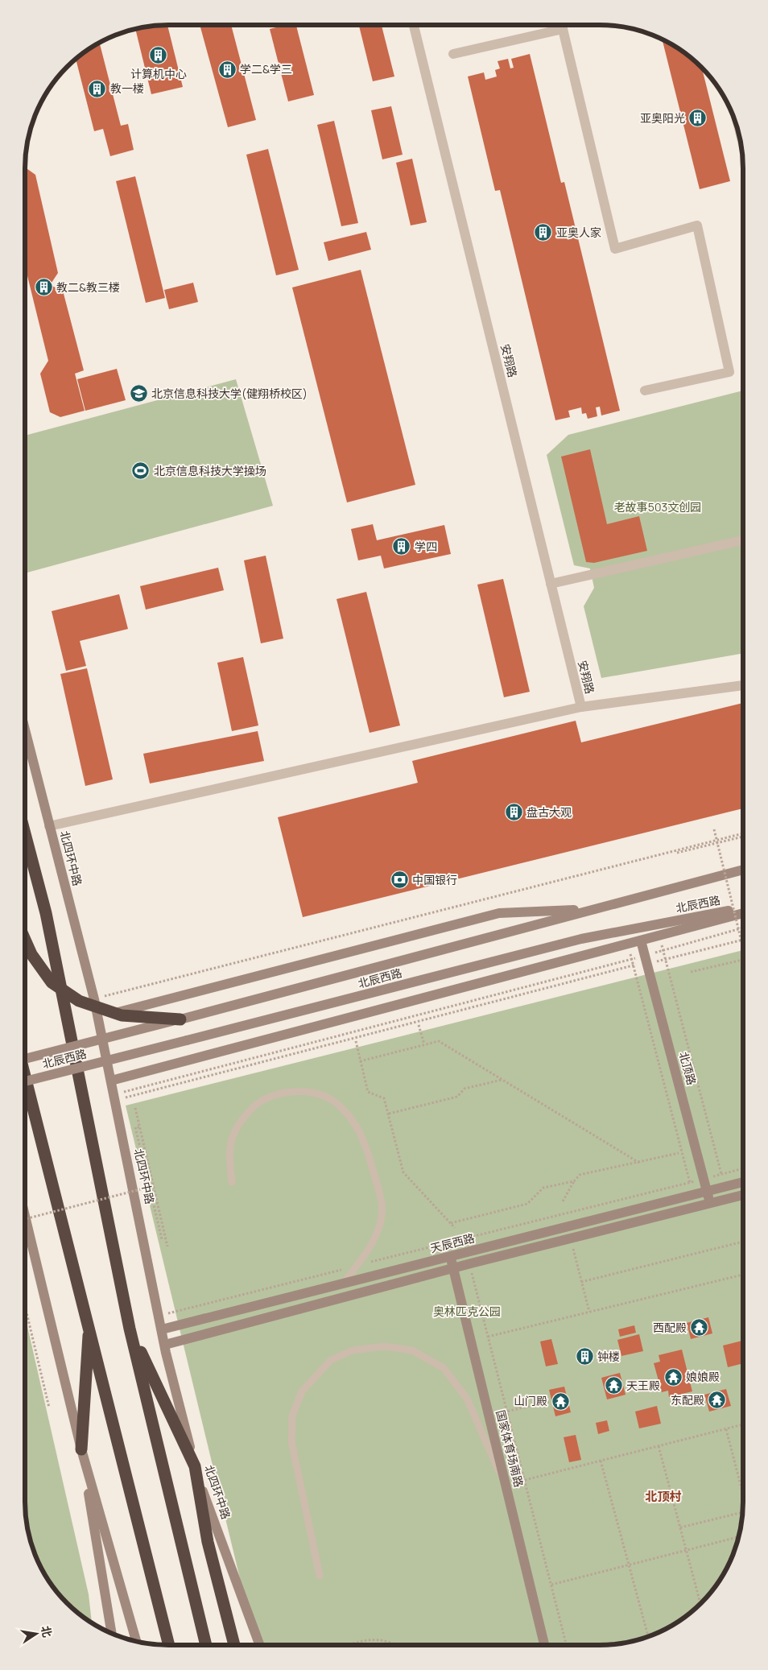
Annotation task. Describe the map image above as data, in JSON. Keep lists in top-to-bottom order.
{
  "streets": {
    "street": [
      "安翔路",
      "北四环中路",
      "北辰西路",
      "北顶路",
      "天辰西路",
      "国家体育场南路"
    ]
  },
  "crossings": [
    ["北四环中路", "北辰西路"],
    ["北四环中路", "天辰西路"],
    ["北辰西路", "北顶路"],
    ["北顶路", "天辰西路"],
    ["天辰西路", "国家体育场南路"]
  ],
  "districts": ["北顶村"],
  "parks": ["老故事503文创园", "奥林匹克公园"],
  "places": {
    "building": [
      "计算机中心",
      "学二&学三",
      "教一楼",
      "亚奥阳光",
      "亚奥人家",
      "教二&教三楼",
      "学四",
      "盘古大观",
      "钟楼"
    ],
    "school or university": ["北京信息科技大学(健翔桥校区)"],
    "sports": ["北京信息科技大学操场"],
    "bank": ["中国银行"],
    "temple": [
      "西配殿",
      "娘娘殿",
      "天王殿",
      "东配殿",
      "山门殿"
    ]
  },
  "north": "right"
}
